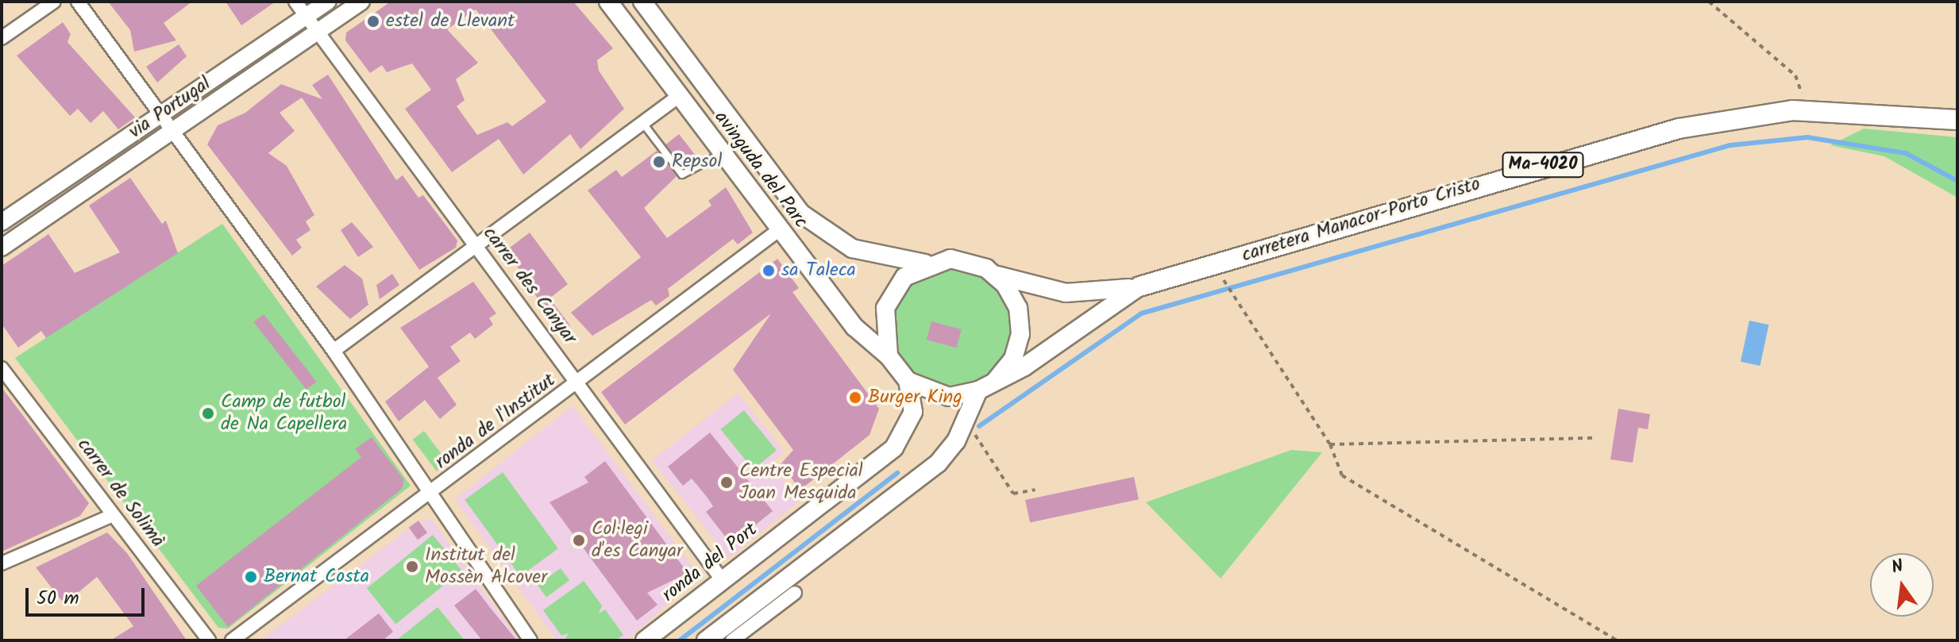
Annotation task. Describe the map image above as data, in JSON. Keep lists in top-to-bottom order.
{
  "streets": {
    "main road": [
      "Ma-4020",
      "avinguda del Parc",
      "carretera Manacor-Porto Cristo",
      "ronda del Port"
    ],
    "street": [
      "via Portugal",
      "carrer des Canyar",
      "ronda de l'Institut",
      "carrer de Solimà"
    ]
  },
  "crossings": [
    ["via Portugal", "carrer des Canyar"],
    ["Ma-4020", "avinguda del Parc"],
    ["Ma-4020", "carretera Manacor-Porto Cristo"],
    ["Ma-4020", "ronda del Port"],
    ["avinguda del Parc", "ronda de l'Institut"],
    ["avinguda del Parc", "ronda del Port"],
    ["carrer des Canyar", "ronda de l'Institut"],
    ["carrer des Canyar", "ronda del Port"]
  ],
  "places": [
    "estel de Llevant",
    "Repsol",
    "sa Taleca",
    "Burger King",
    "Camp de futbol de Na Capellera",
    "Centre Especial Joan Mesquida",
    "Col·legi d'es Canyar",
    "Institut del Mossèn Alcover",
    "Bernat Costa"
  ],
  "scale_bar": "50 m",
  "north": "top"
}
